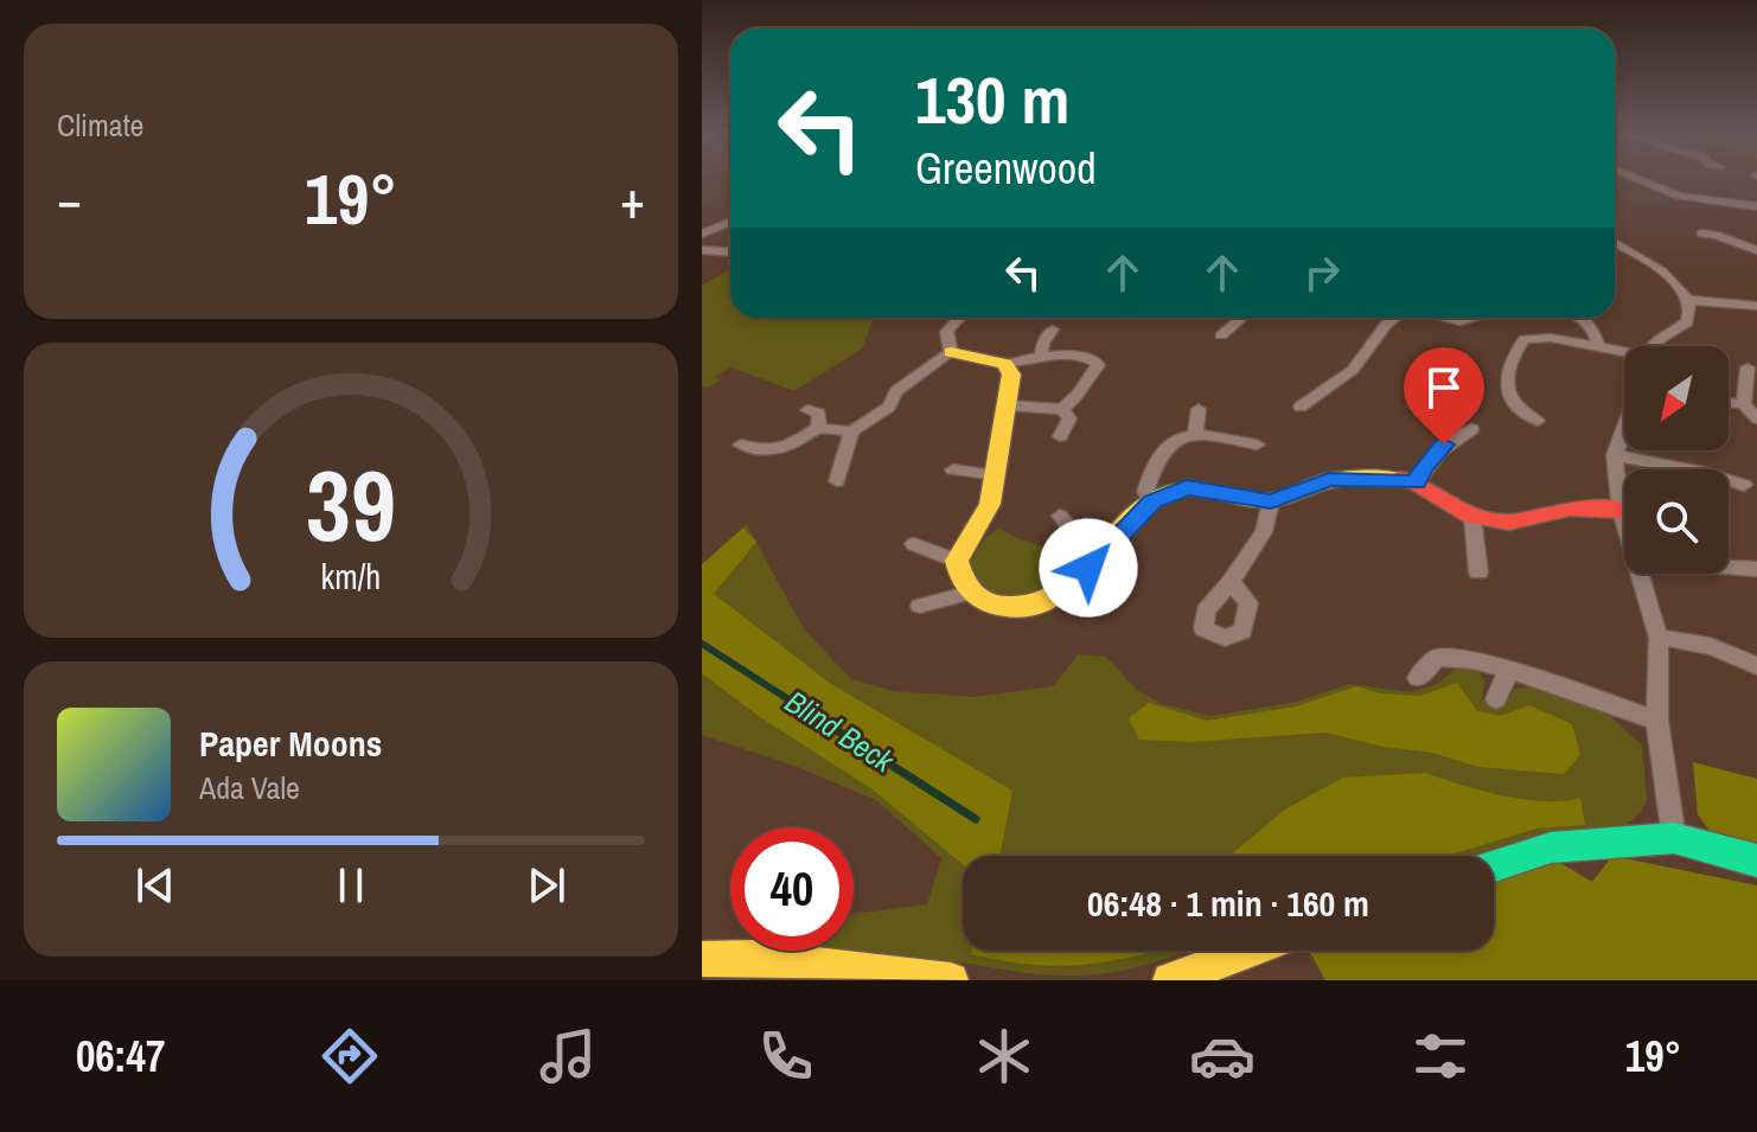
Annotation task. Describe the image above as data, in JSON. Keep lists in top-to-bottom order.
{
  "water": ["Blind Beck"],
  "north": "bottom left",
  "page": {
    "tile": "Climate",
    "turn": ["130 m", "Greenwood"],
    "heat": ["−", "19°", "+"],
    "song": ["Paper Moons", "Ada Vale"],
    "limit": "40",
    "trip": "06:48 · 1 min · 160 m",
    "tabs": ["06:47", "19°"],
    "gauge": ["39", "km/h"]
  }
}
